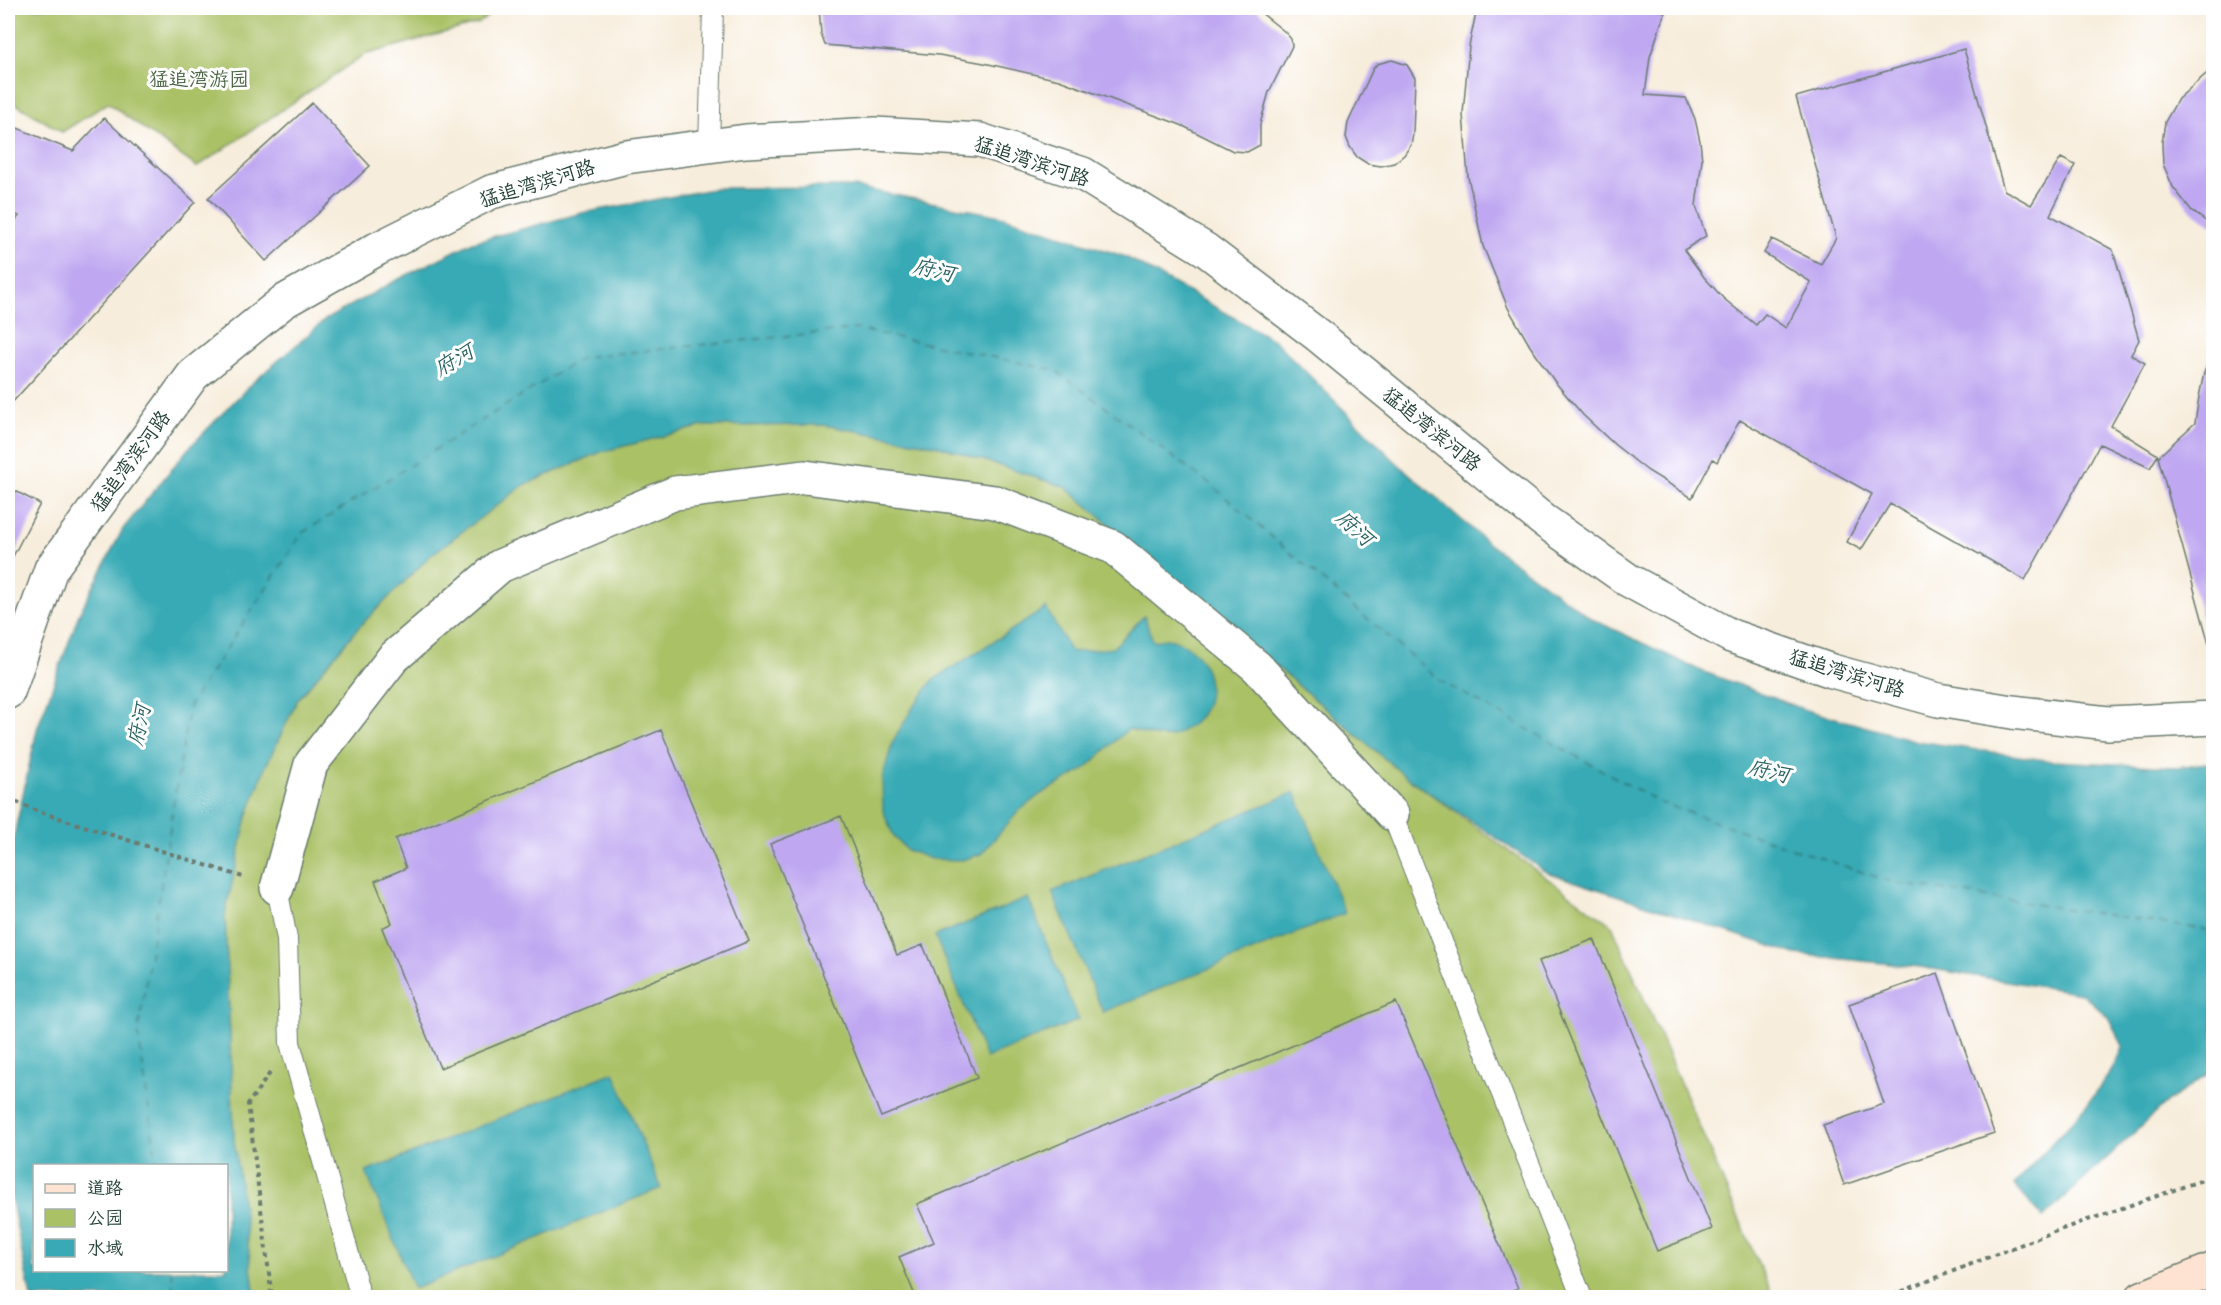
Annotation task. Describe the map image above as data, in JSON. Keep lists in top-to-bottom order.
{
  "streets": {
    "street": ["猛追湾滨河路"]
  },
  "water": ["府河"],
  "parks": ["猛追湾游园"],
  "legend": ["道路", "公园", "水域"]
}
